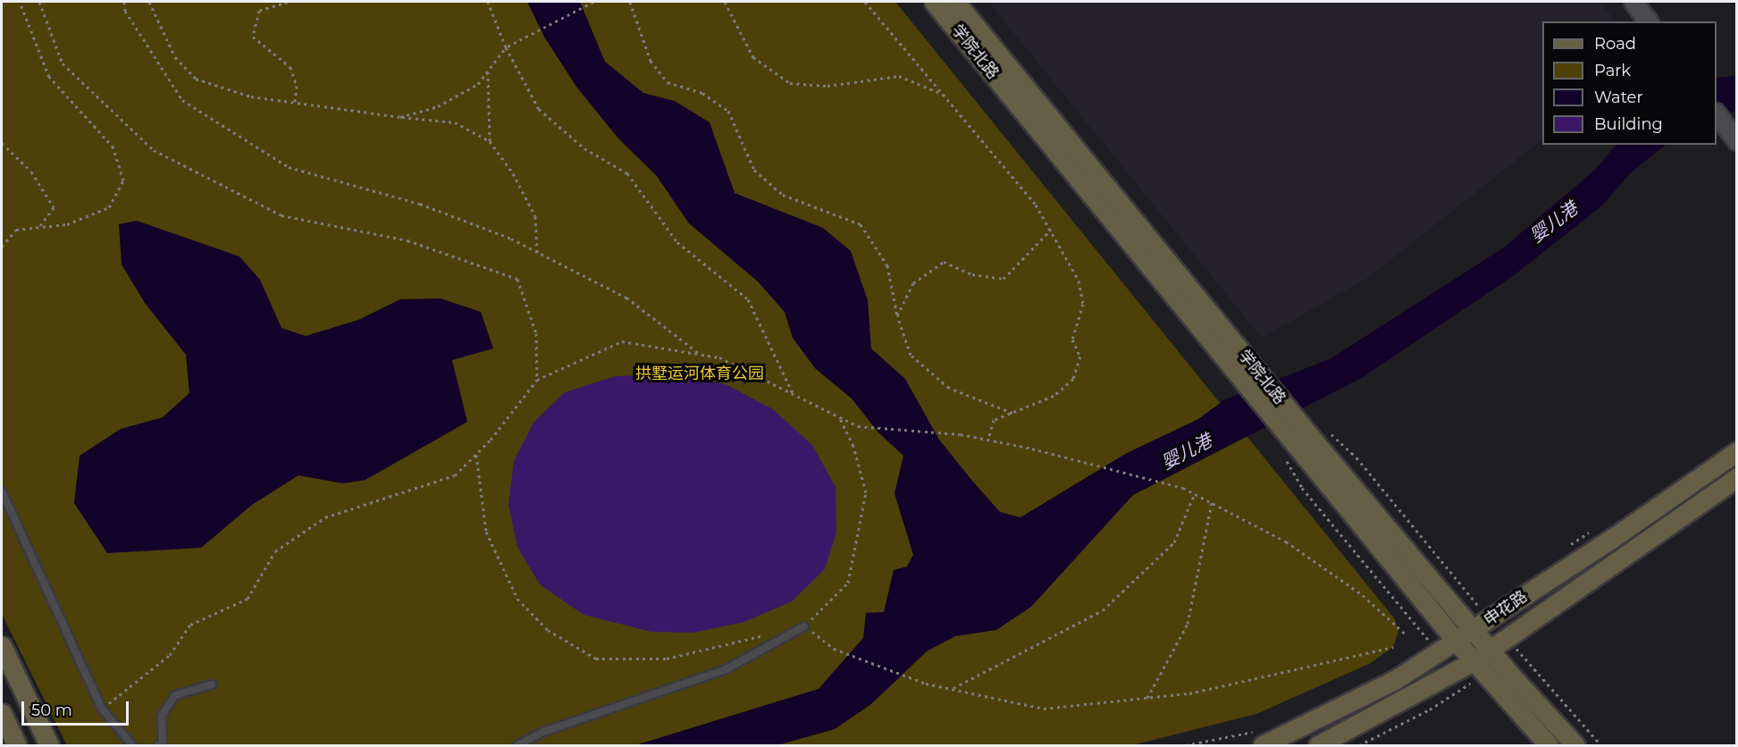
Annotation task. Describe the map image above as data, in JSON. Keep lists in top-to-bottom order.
{
  "streets": {
    "main road": ["学院北路", "申花路"]
  },
  "crossings": [
    ["学院北路", "申花路"]
  ],
  "water": ["婴儿港"],
  "parks": ["拱墅运河体育公园"],
  "legend": [
    "Road",
    "Park",
    "Water",
    "Building"
  ],
  "scale_bar": "50 m"
}
